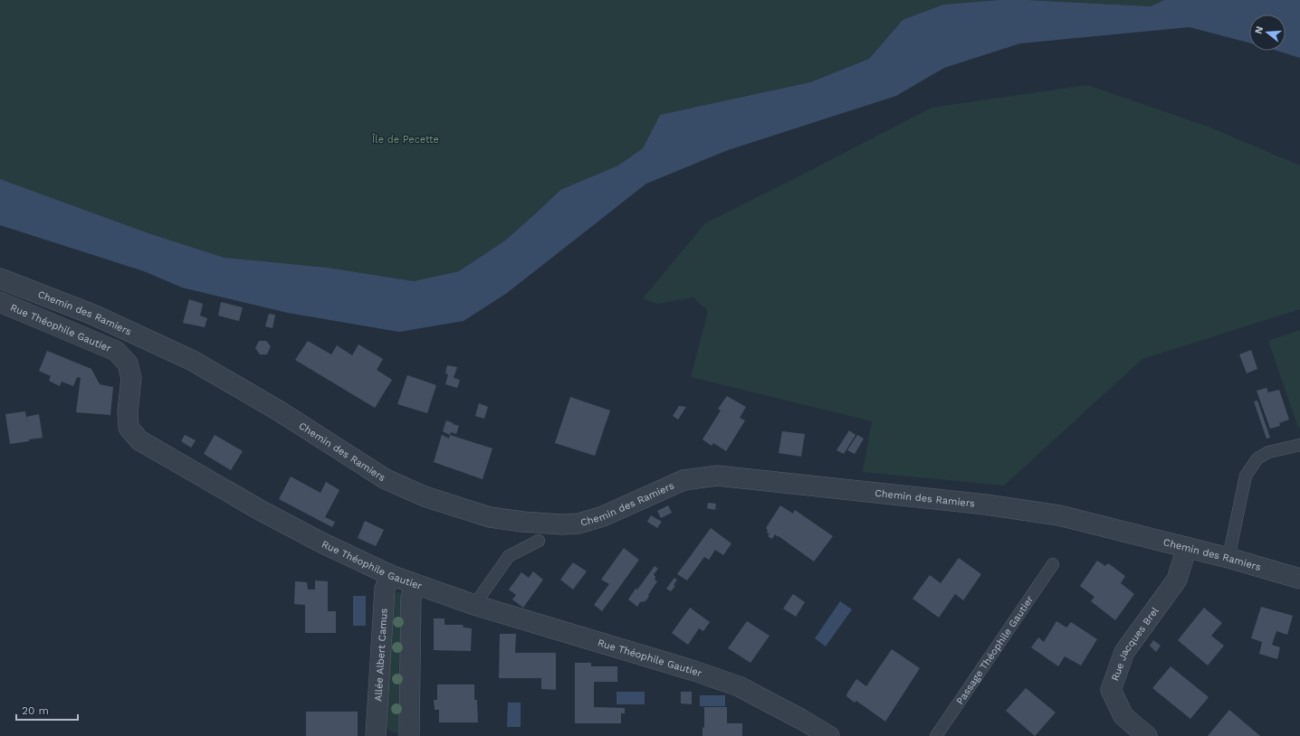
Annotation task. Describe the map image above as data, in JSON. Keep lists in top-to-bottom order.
{
  "streets": {
    "street": [
      "Chemin des Ramiers",
      "Rue Théophile Gautier",
      "Rue Jacques Brel",
      "Allée Albert Camus"
    ],
    "lane": ["Passage Théophile Gautier"]
  },
  "crossings": [
    ["Chemin des Ramiers", "Rue Jacques Brel"],
    ["Rue Théophile Gautier", "Allée Albert Camus"]
  ],
  "parks": ["Île de Pecette"],
  "scale_bar": "20 m",
  "north": "left"
}
